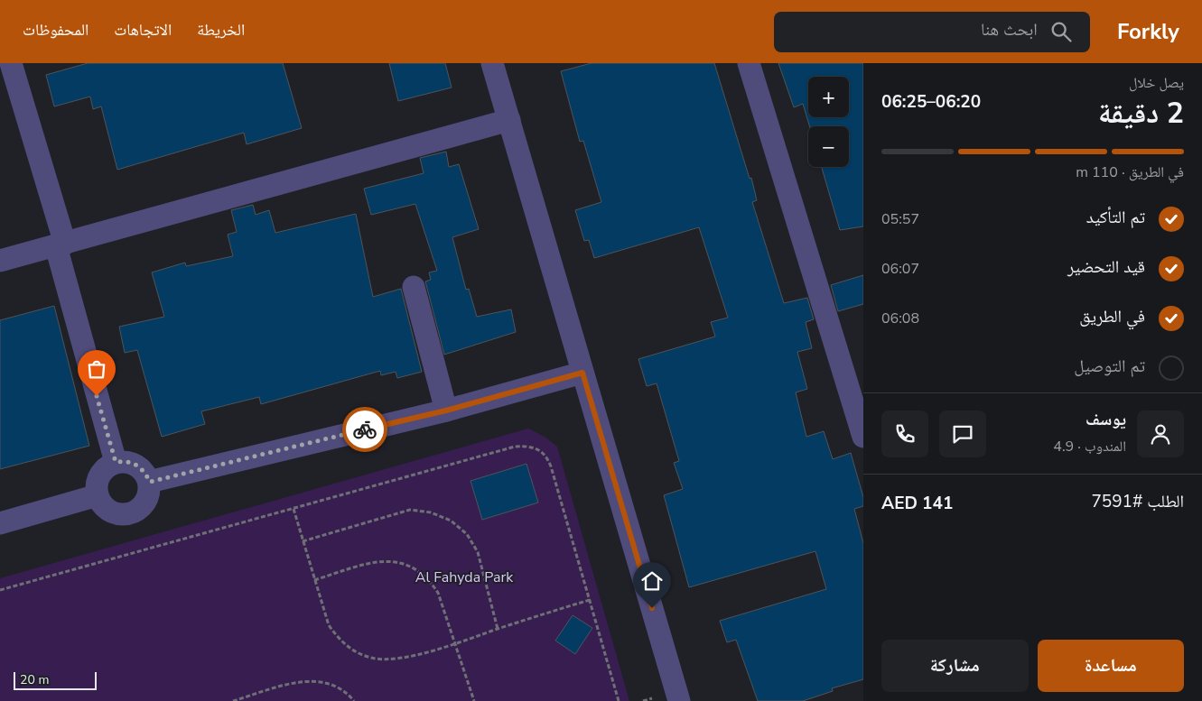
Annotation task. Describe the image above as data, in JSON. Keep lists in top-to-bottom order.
{
  "parks": ["Al Fahyda Park"],
  "scale_bar": "20 m",
  "page": {
    "header": "Forkly",
    "search": "ابحث هنا",
    "nav": ["الخريطة", "الاتجاهات", "المحفوظات"],
    "heading": ["2 دقيقة", "يصل خلال", "06:20–06:25"],
    "panel": [
      "يوسف",
      "المندوب · 4.9",
      "الطلب #7591",
      "AED 141"
    ],
    "map_buttons": ["+", "−"],
    "bar": "في الطريق · 110 m",
    "list": [
      ["تم التأكيد", "05:57"],
      ["قيد التحضير", "06:07"],
      ["في الطريق", "06:08"],
      "تم التوصيل"
    ],
    "buttons": ["مساعدة", "مشاركة"],
    "scale": "20 m"
  }
}
